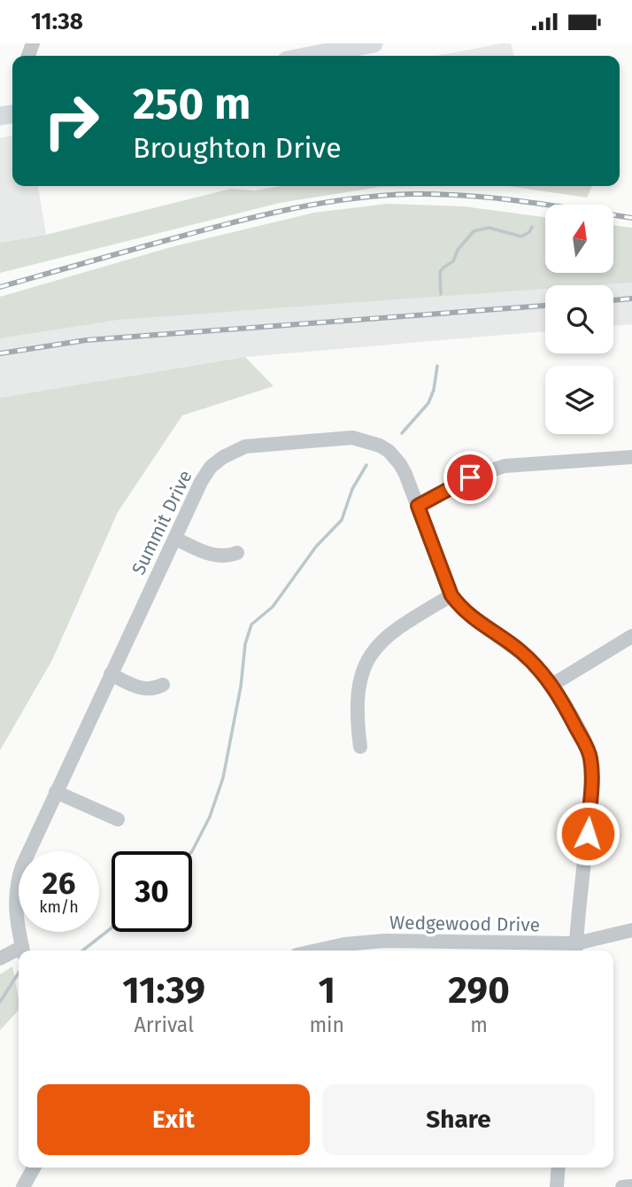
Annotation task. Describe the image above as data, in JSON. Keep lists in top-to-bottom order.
{
  "streets": {
    "street": ["Summit Drive", "Wedgewood Drive"]
  },
  "crossings": [
    ["Summit Drive", "Wedgewood Drive"]
  ],
  "north": "top",
  "page": {
    "status": "11:38",
    "turn": ["250 m", "Broughton Drive"],
    "speed": "26 km/h",
    "limit": "30",
    "eta": [
      "11:39",
      "Arrival",
      "1",
      "min",
      "290",
      "m"
    ],
    "buttons": ["Exit", "Share"]
  }
}
